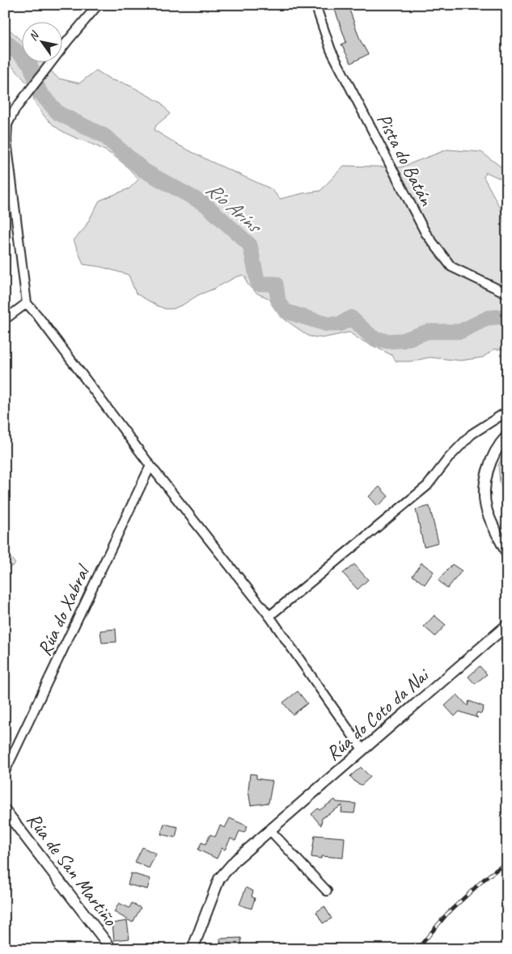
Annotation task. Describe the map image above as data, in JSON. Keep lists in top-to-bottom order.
{
  "streets": {
    "street": [
      "Pista do Batán",
      "Rúa do Xabral",
      "Rúa do Coto da Nai",
      "Rúa de San Martiño"
    ]
  },
  "water": ["Río Aríns"],
  "north": "top left"
}
